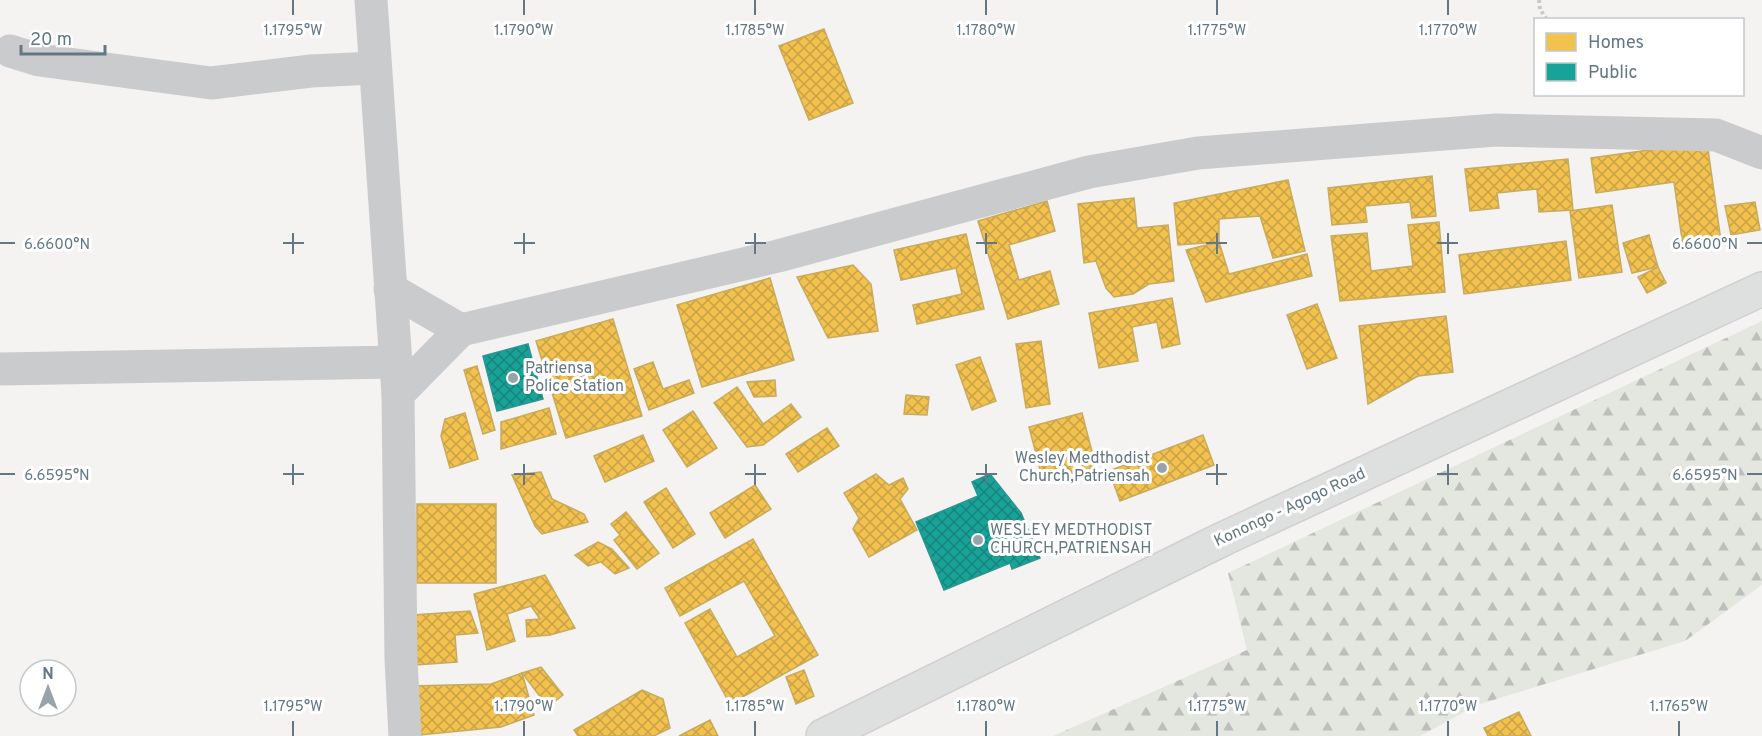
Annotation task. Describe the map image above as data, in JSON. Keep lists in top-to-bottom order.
{
  "streets": {
    "main road": ["Konongo - Agogo Road"]
  },
  "places": ["Patriensa Police Station", "Wesley Medthodist Church,Patriensah", "WESLEY MEDTHODIST CHURCH,PATRIENSAH"],
  "legend": ["Homes", "Public"],
  "scale_bar": "20 m",
  "north": "top",
  "coordinates": [
    "1.1795°W",
    "1.1790°W",
    "1.1785°W",
    "1.1780°W",
    "1.1775°W",
    "1.1770°W",
    "6.6600°N",
    "6.6595°N",
    "1.1765°W"
  ]
}
